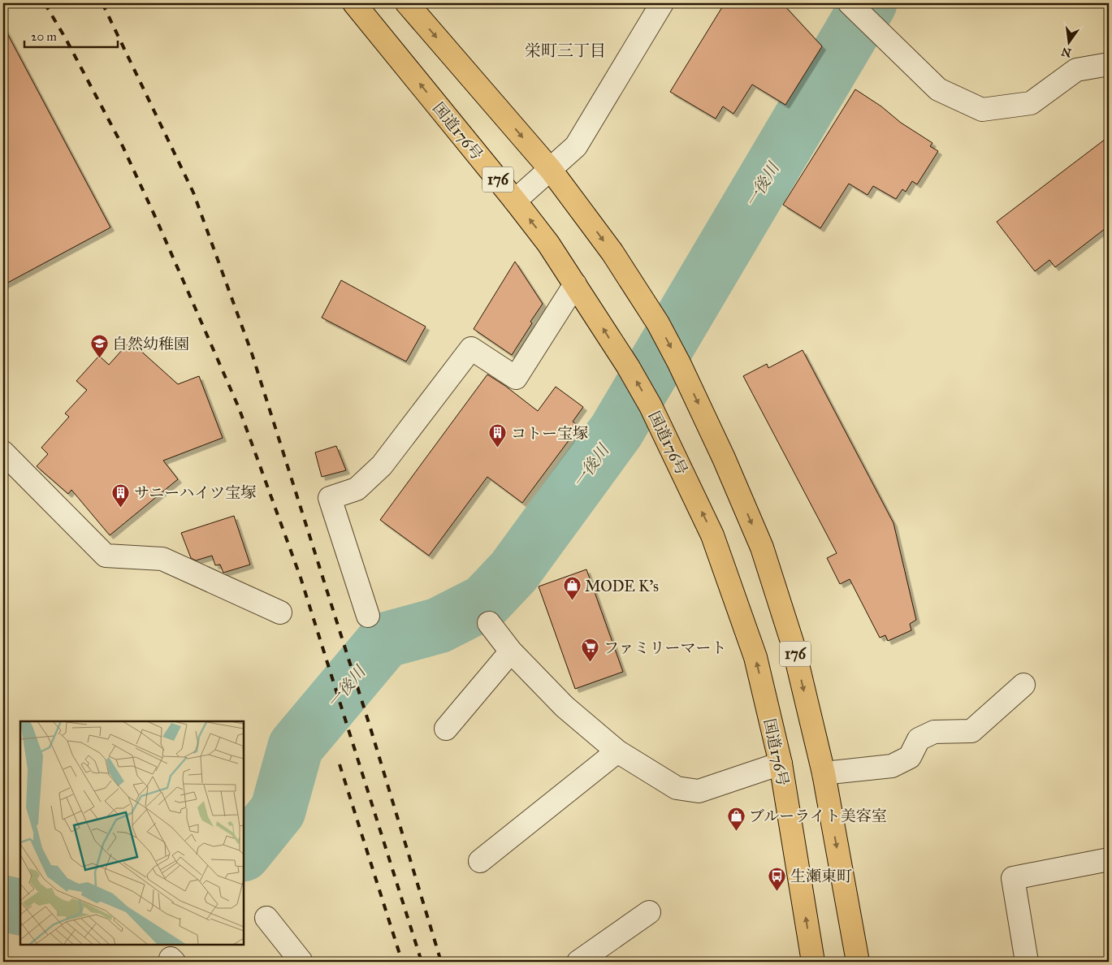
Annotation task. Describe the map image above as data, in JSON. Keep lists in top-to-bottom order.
{
  "streets": {
    "highway": ["国道176号", "176"]
  },
  "districts": ["栄町三丁目"],
  "water": ["一後川"],
  "places": {
    "school or university": ["自然幼稚園"],
    "building": ["コトー宝塚", "サニーハイツ宝塚"],
    "shop": ["MODE K's", "ブルーライト美容室"],
    "supermarket": ["ファミリーマート"],
    "bus stop": ["生瀬東町"]
  },
  "scale_bar": "20 m",
  "north": "bottom"
}
